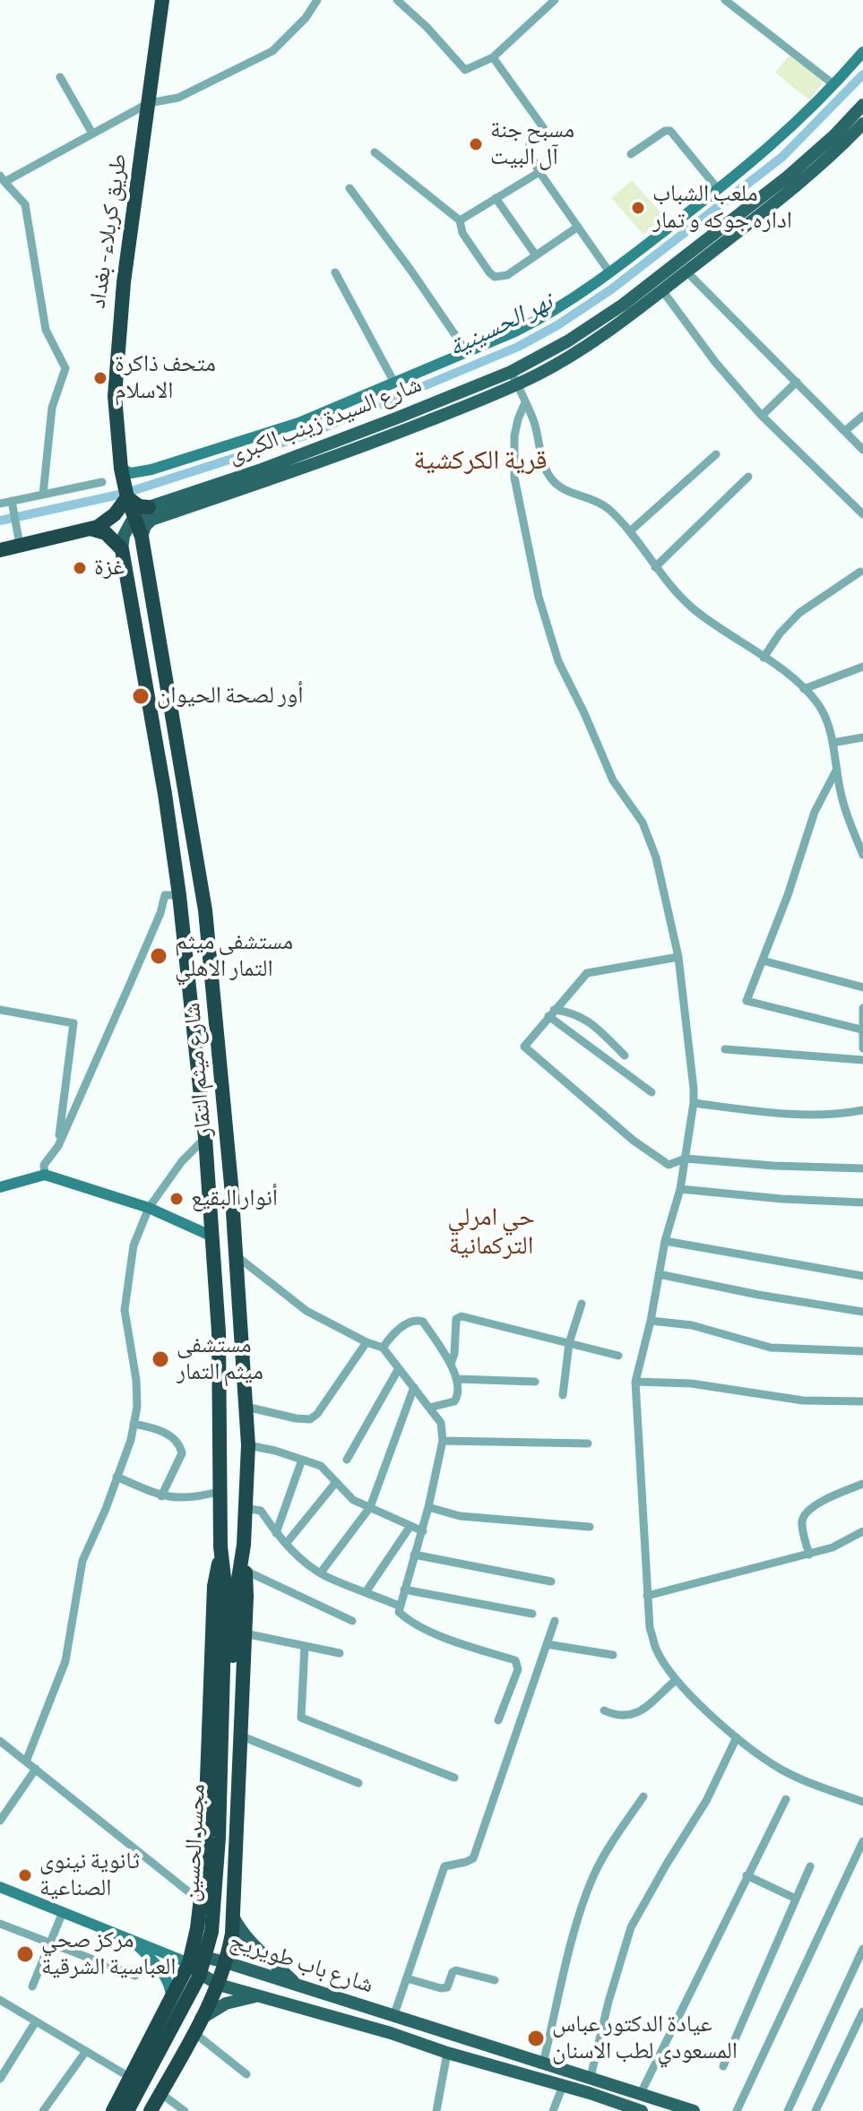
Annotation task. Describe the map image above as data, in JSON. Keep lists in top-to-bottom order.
{
  "streets": {
    "highway": ["طريق كربلاء- بغداد", "شارع ميثم التمار", "مجسر الحسين"],
    "main road": ["شارع السيدة زينب الكبرى", "شارع باب طويريج"]
  },
  "crossings": [
    ["طريق كربلاء- بغداد", "شارع ميثم التمار"],
    ["شارع السيدة زينب الكبرى", "شارع ميثم التمار"],
    ["شارع ميثم التمار", "مجسر الحسين"]
  ],
  "districts": ["قرية الكركشية", "حي امرلي التركمانية"],
  "water": ["نهر الحسينية"],
  "places": [
    "مسبح جنة آل البيت",
    "ملعب الشباب اداره جوكه و تمار",
    "متحف ذاكرة الاسلام",
    "غزة",
    "أور لصحة الحيوان",
    "مستشفى ميثم التمار الاهلي",
    "أنوار البقيع",
    "مستشفى ميثم التمار",
    "ثانوية نينوى الصناعية",
    "مركز صحي العباسية الشرقية",
    "عيادة الدكتور عباس المسعودي لطب الاسنان"
  ]
}
